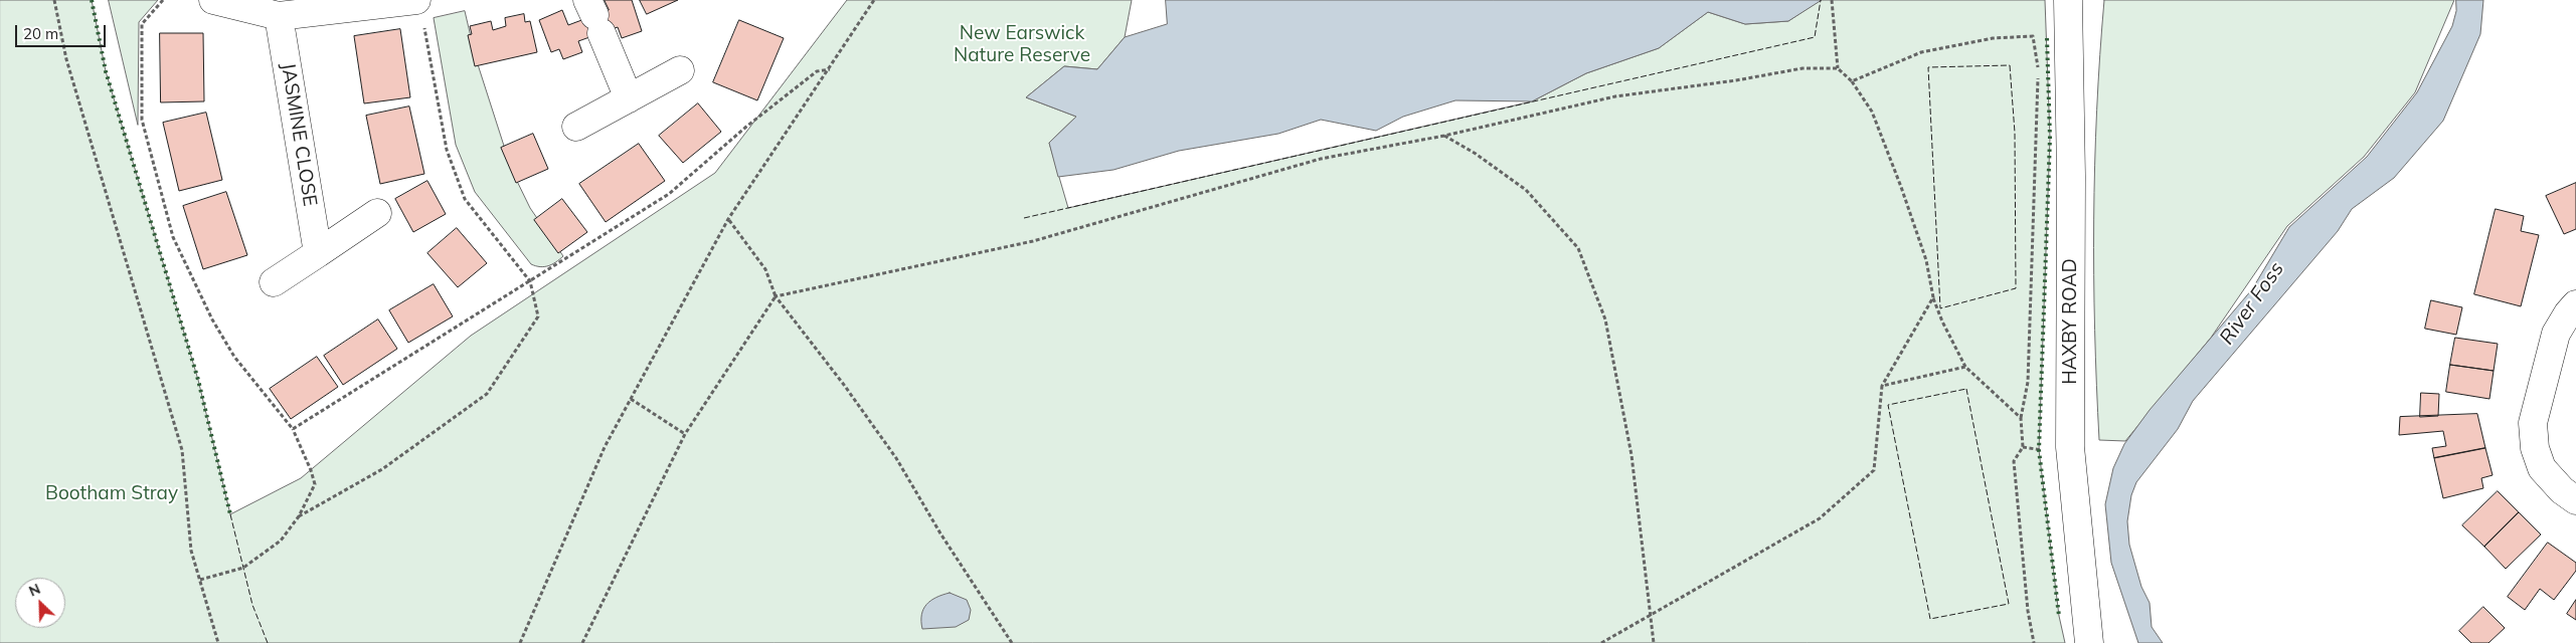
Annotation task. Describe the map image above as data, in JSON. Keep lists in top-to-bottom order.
{
  "streets": {
    "street": ["JASMINE CLOSE", "HAXBY ROAD"]
  },
  "water": ["River Foss"],
  "parks": ["New Earswick Nature Reserve", "Bootham Stray"],
  "scale_bar": "20 m",
  "north": "top left"
}
